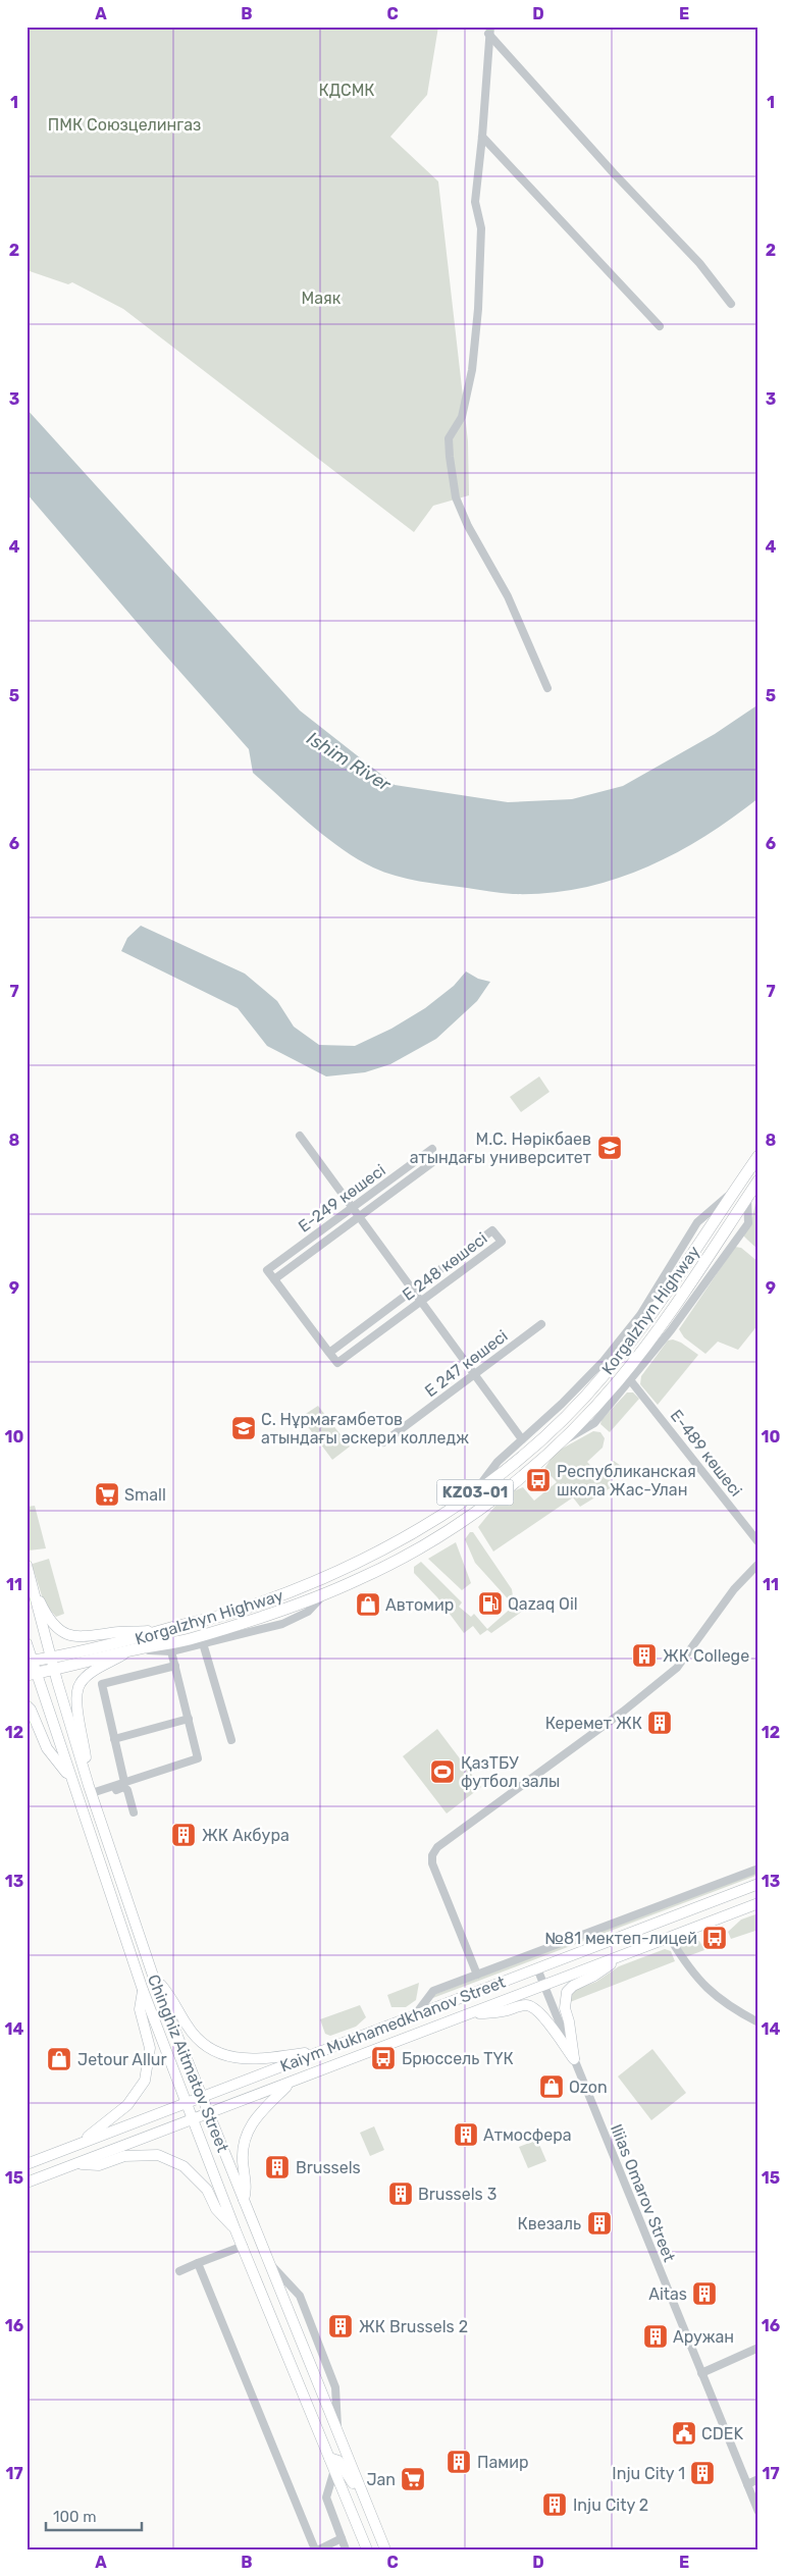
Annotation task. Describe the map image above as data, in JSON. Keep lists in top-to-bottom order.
{
  "streets": {
    "main road": [
      "Korgalzhyn Highway",
      "KZ03-01",
      "Kaiym Mukhamedkhanov Street",
      "Chinghiz Aitmatov Street"
    ],
    "street": [
      "Е-249 көшесі",
      "Е 248 көшесі",
      "Е 247 көшесі",
      "Е-489 көшесі",
      "Iliias Omarov Street"
    ]
  },
  "crossings": [
    ["Korgalzhyn Highway", "Chinghiz Aitmatov Street"],
    ["Kaiym Mukhamedkhanov Street", "Chinghiz Aitmatov Street"],
    ["Kaiym Mukhamedkhanov Street", "Iliias Omarov Street"]
  ],
  "water": ["Ishim River"],
  "parks": ["КДСМК", "ПМК Союзцелингаз", "Маяк"],
  "places": {
    "school or university": ["М.С. Нәрікбаев атындағы университет", "С. Нұрмағамбетов атындағы әскери колледж"],
    "bus stop": ["Республиканская школа Жас-Улан", "№81 мектеп-лицей", "Брюссель ТҮК"],
    "supermarket": ["Small", "Jan"],
    "fuel station": ["Qazaq Oil"],
    "shop": ["Автомир", "Jetour Allur", "Ozon"],
    "building": [
      "ЖК College",
      "Керемет ЖК",
      "ЖК Акбура",
      "Атмосфера",
      "Brussels",
      "Brussels 3",
      "Квезаль",
      "Aitas",
      "ЖК Brussels 2",
      "Аружан",
      "Памир",
      "Inju City 1",
      "Inju City 2"
    ],
    "sports": ["ҚазТБУ футбол залы"],
    "public building": ["CDEK"]
  },
  "scale_bar": "100 m",
  "grid": {
    "columns": [
      "A",
      "B",
      "C",
      "D",
      "E"
    ],
    "rows": [
      "1",
      "2",
      "3",
      "4",
      "5",
      "6",
      "7",
      "8",
      "9",
      "10",
      "11",
      "12",
      "13",
      "14",
      "15",
      "16",
      "17"
    ]
  }
}
